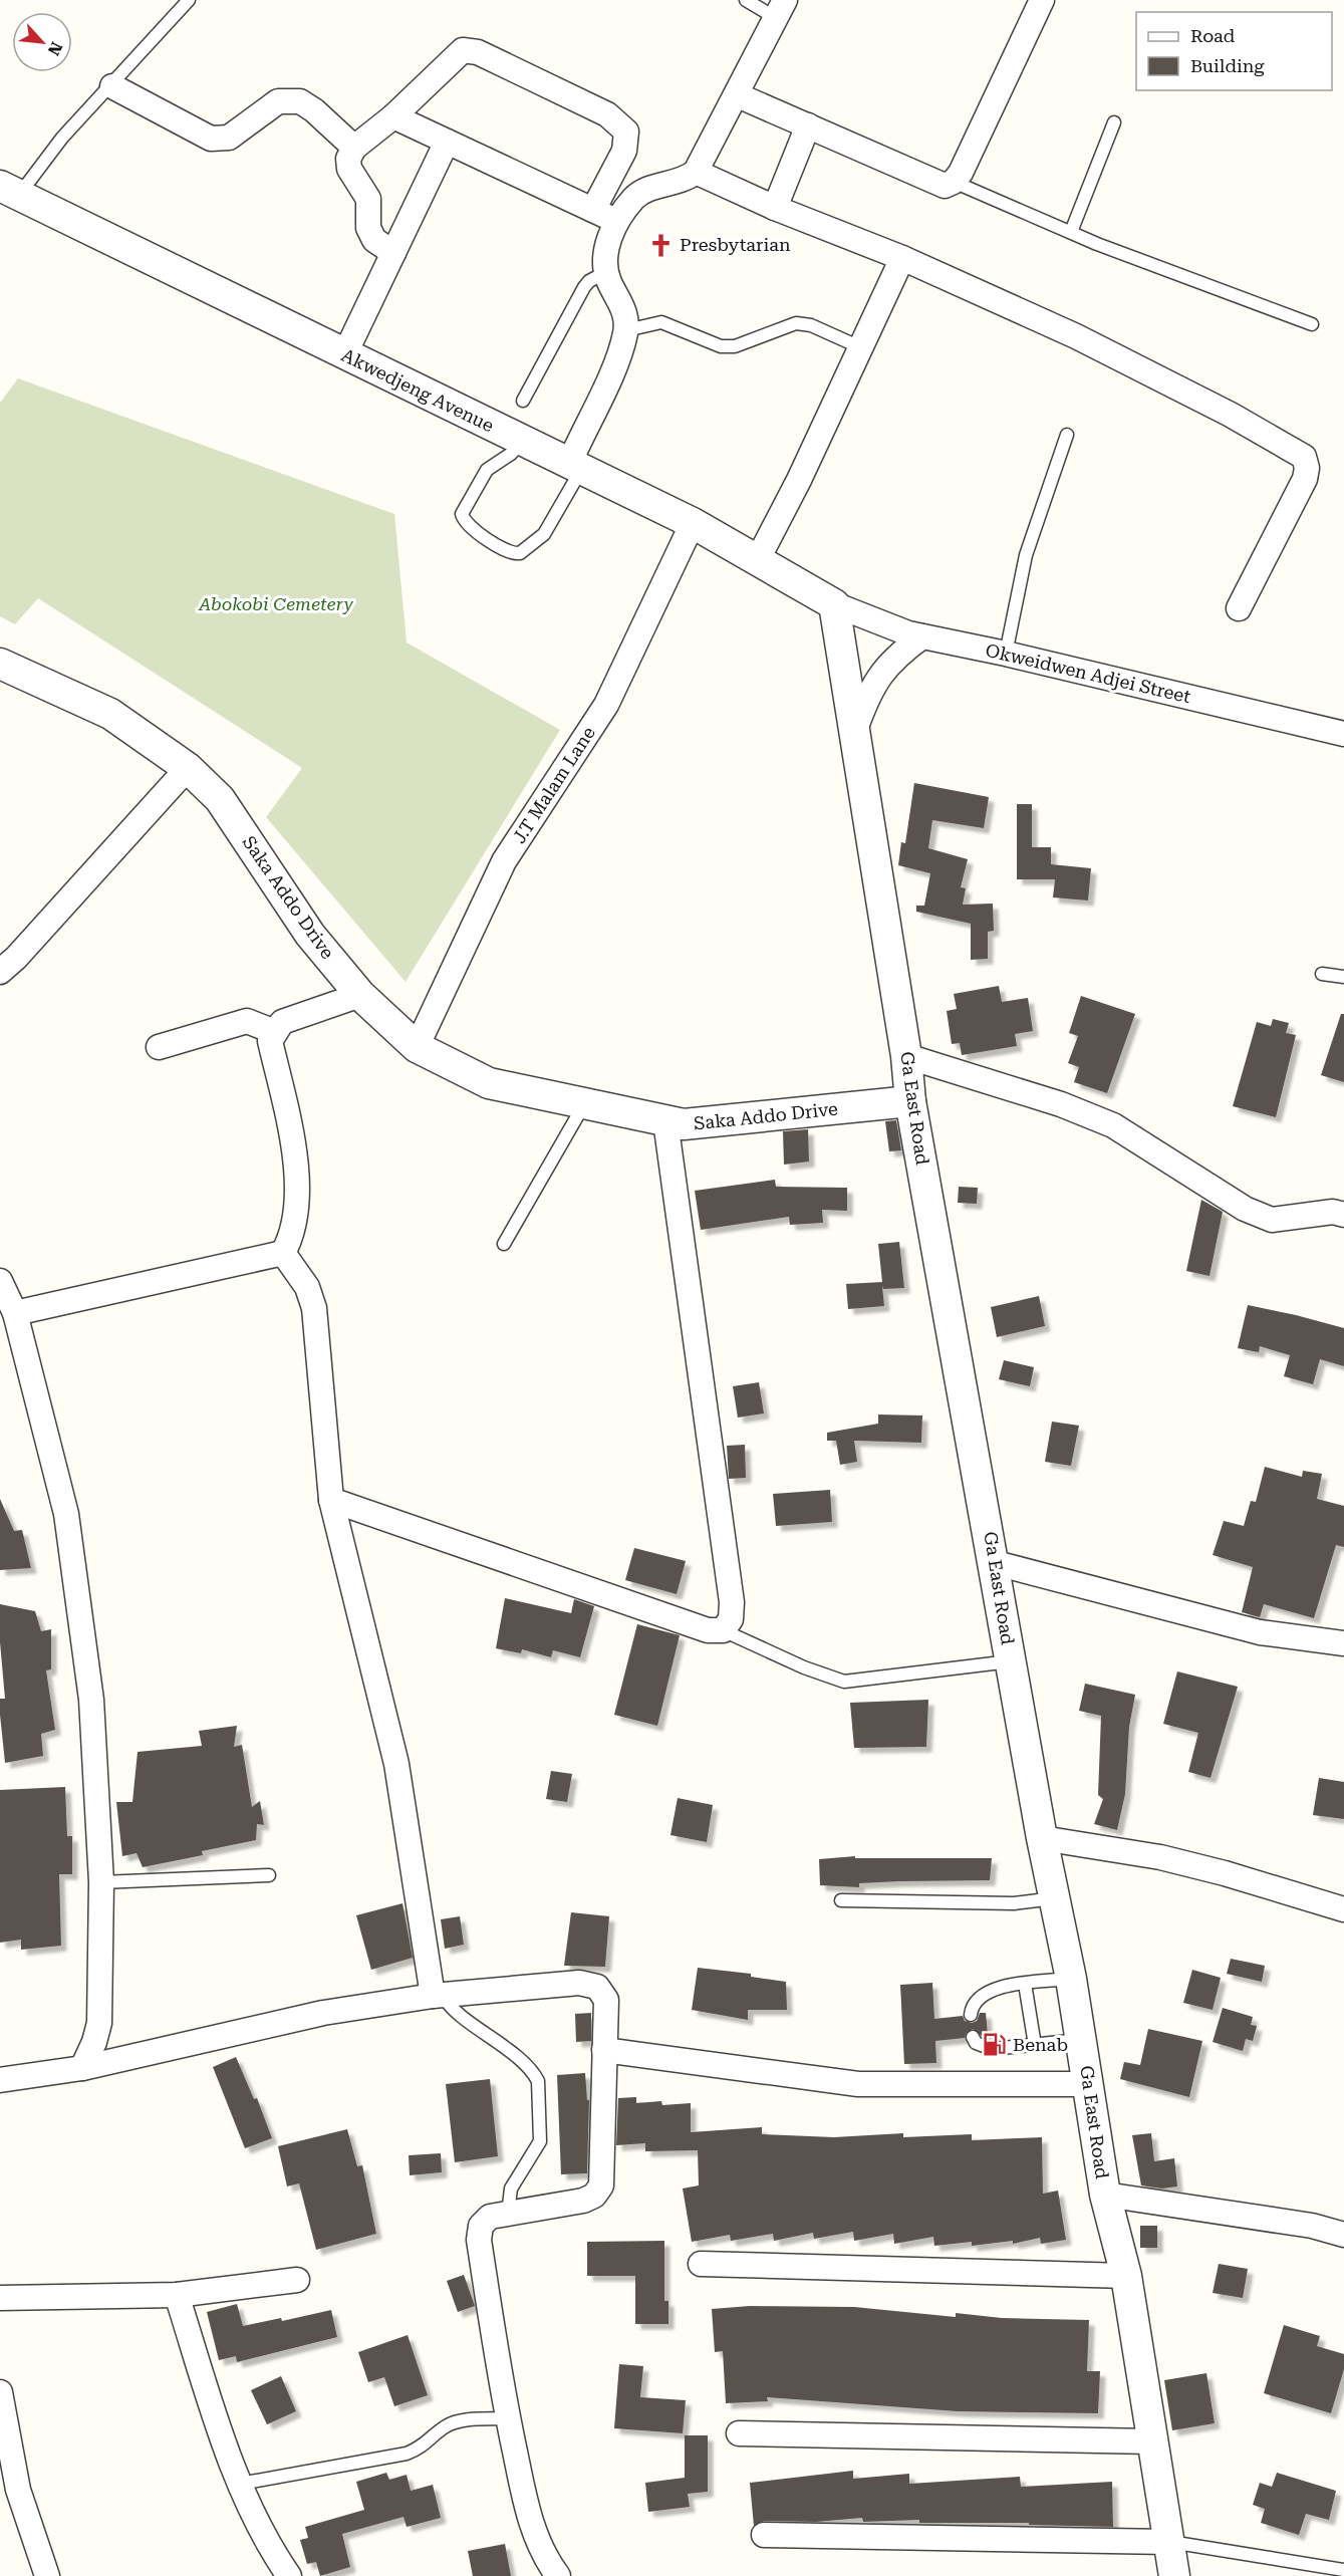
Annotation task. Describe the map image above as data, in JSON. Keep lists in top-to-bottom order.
{
  "streets": {
    "street": [
      "Akwedjeng Avenue",
      "Okweidwen Adjei Street",
      "J.T Malam Lane",
      "Saka Addo Drive",
      "Ga East Road"
    ]
  },
  "crossings": [
    ["Akwedjeng Avenue", "Okweidwen Adjei Street"],
    ["Akwedjeng Avenue", "J.T Malam Lane"],
    ["Akwedjeng Avenue", "Ga East Road"],
    ["Okweidwen Adjei Street", "Ga East Road"],
    ["J.T Malam Lane", "Saka Addo Drive"],
    ["Saka Addo Drive", "Ga East Road"]
  ],
  "parks": ["Abokobi Cemetery"],
  "places": {
    "church": ["Presbytarian"],
    "fuel station": ["Benab"]
  },
  "legend": ["Road", "Building"],
  "north": "bottom right"
}
